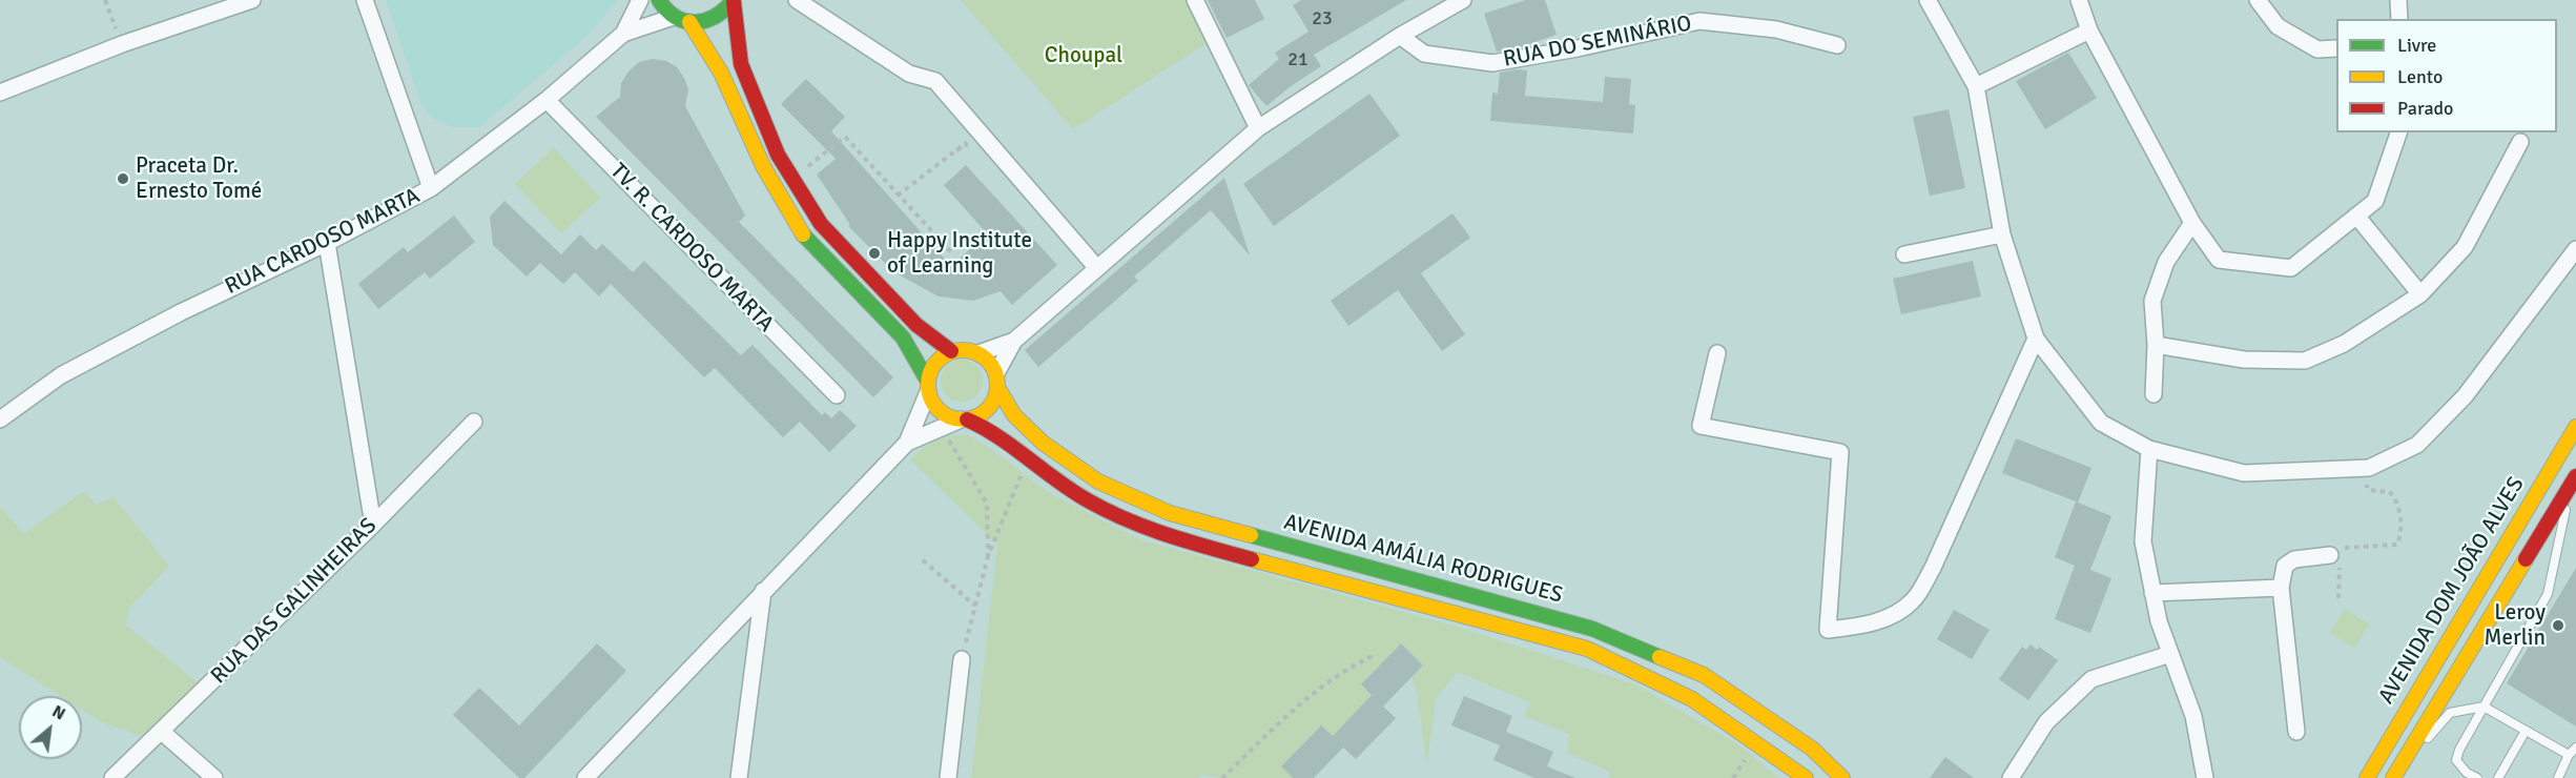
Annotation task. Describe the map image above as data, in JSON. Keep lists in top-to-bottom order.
{
  "streets": {
    "main road": ["AVENIDA AMÁLIA RODRIGUES", "AVENIDA DOM JOÃO ALVES"],
    "street": [
      "RUA DO SEMINÁRIO",
      "RUA CARDOSO MARTA",
      "TV. R. CARDOSO MARTA",
      "RUA DAS GALINHEIRAS"
    ]
  },
  "crossings": [
    ["RUA CARDOSO MARTA", "TV. R. CARDOSO MARTA"]
  ],
  "parks": ["Choupal"],
  "places": ["Praceta Dr. Ernesto Tomé", "Happy Institute of Learning", "Leroy Merlin"],
  "house_numbers": ["23", "21"],
  "legend": ["Livre", "Lento", "Parado"],
  "north": "top right"
}
